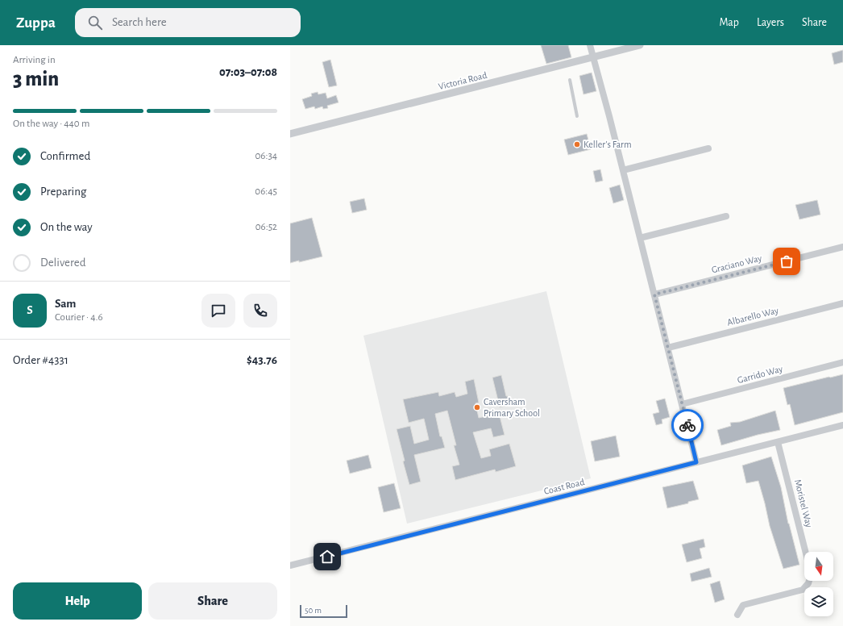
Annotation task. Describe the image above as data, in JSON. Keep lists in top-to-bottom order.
{
  "streets": {
    "street": [
      "Victoria Road",
      "Graciano Way",
      "Albarello Way",
      "Garrido Way",
      "Coast Road",
      "Moristel Way"
    ]
  },
  "crossings": [
    ["Coast Road", "Moristel Way"]
  ],
  "places": ["Keller’s Farm", "Caversham Primary School"],
  "scale_bar": "50 m",
  "north": "bottom",
  "page": {
    "header": "Zuppa",
    "search": "Search here",
    "nav": ["Map", "Layers", "Share"],
    "heading": ["3 min", "Arriving in", "07:03–07:08"],
    "panel": [
      "Sam",
      "Courier · 4.6",
      "Order #4331",
      "$43.76"
    ],
    "bar": "On the way · 440 m",
    "list": [
      ["Confirmed", "06:34"],
      ["Preparing", "06:45"],
      ["On the way", "06:52"],
      "Delivered"
    ],
    "round": "S",
    "buttons": ["Help", "Share"],
    "scale": "50 m"
  }
}
